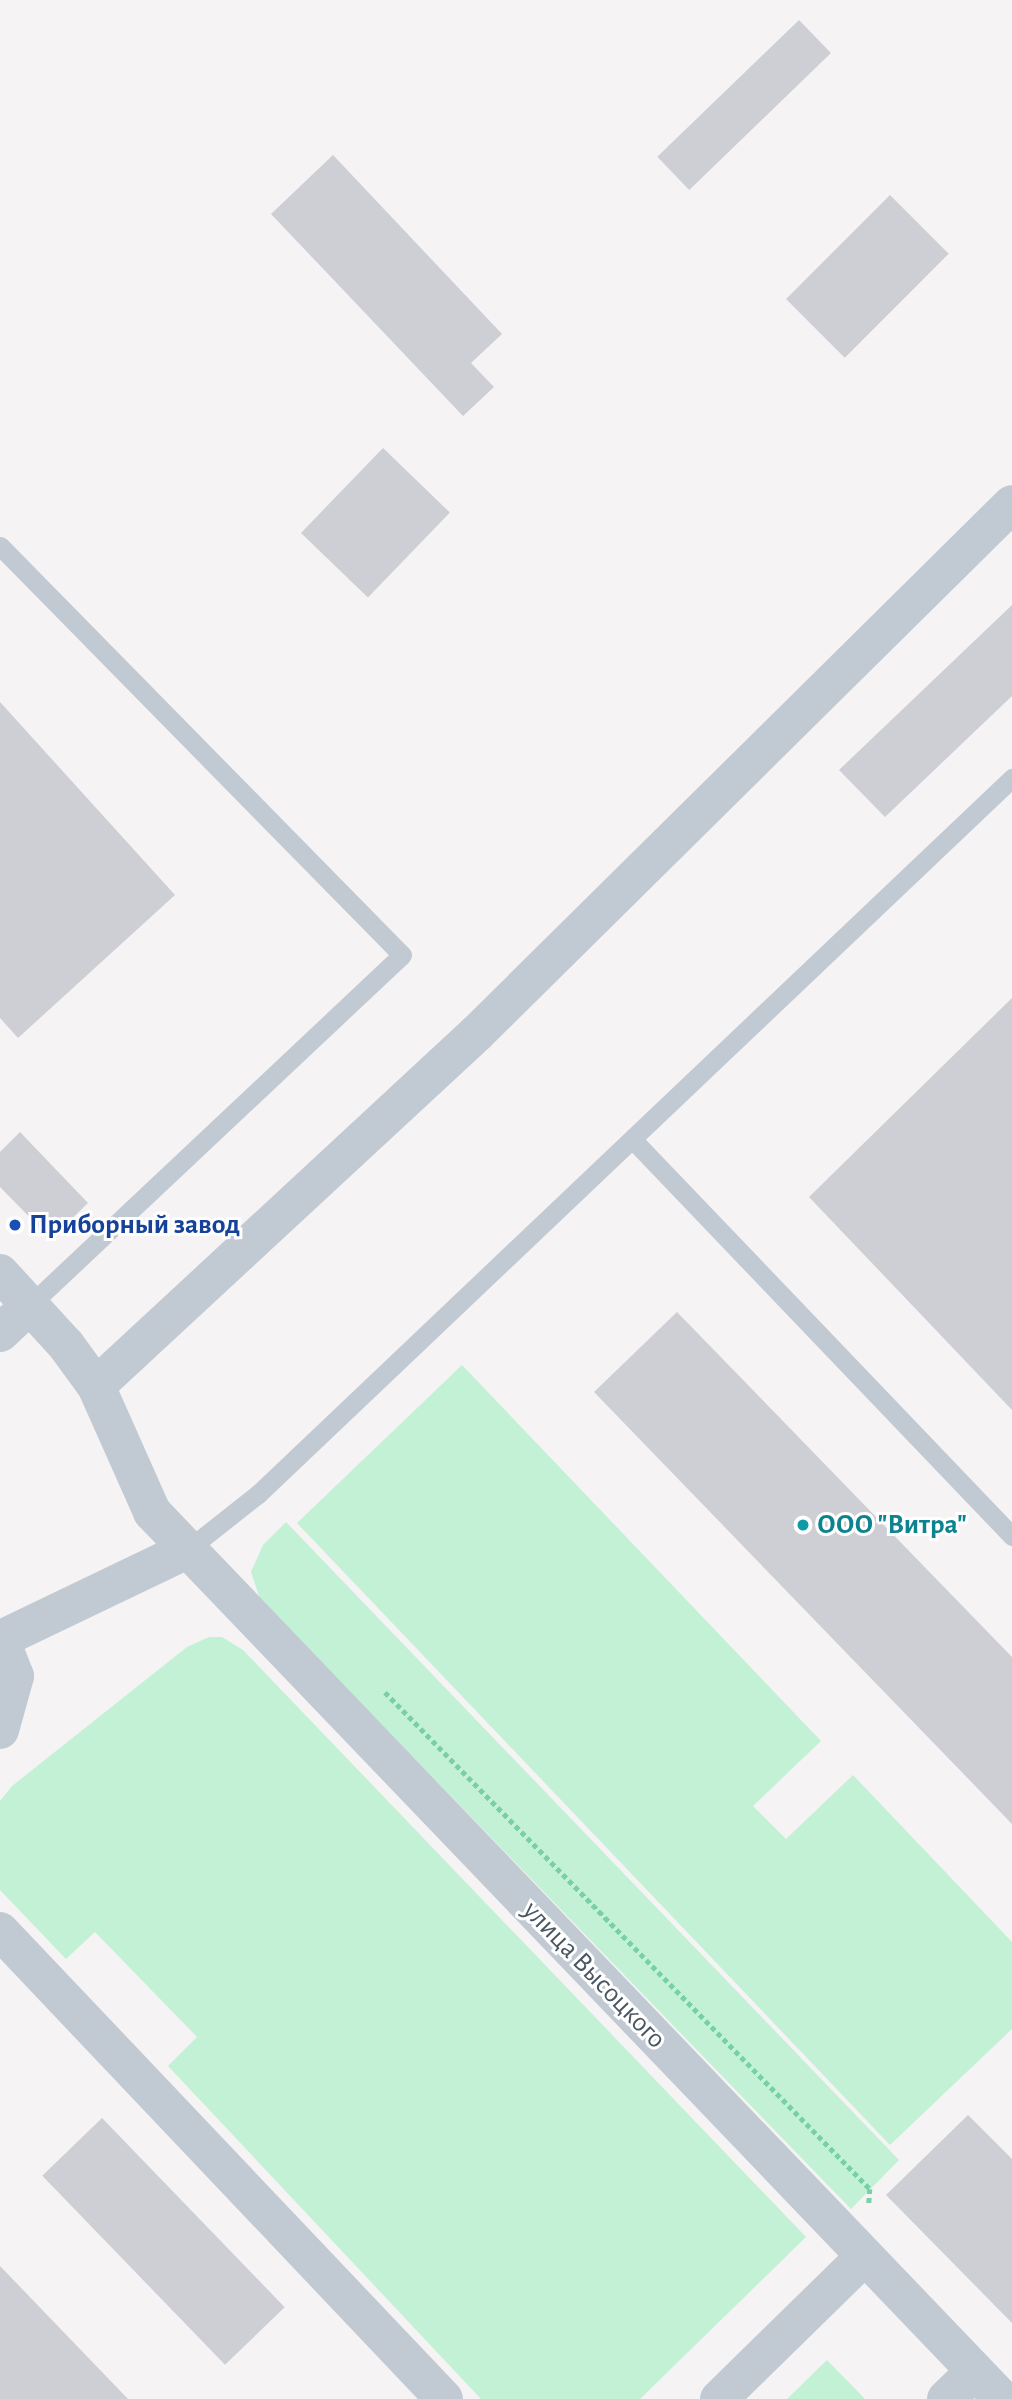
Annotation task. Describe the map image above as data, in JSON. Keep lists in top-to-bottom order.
{
  "streets": {
    "street": ["улица Высоцкого"]
  },
  "places": ["Приборный завод", "ООО \"Витра\""]
}
